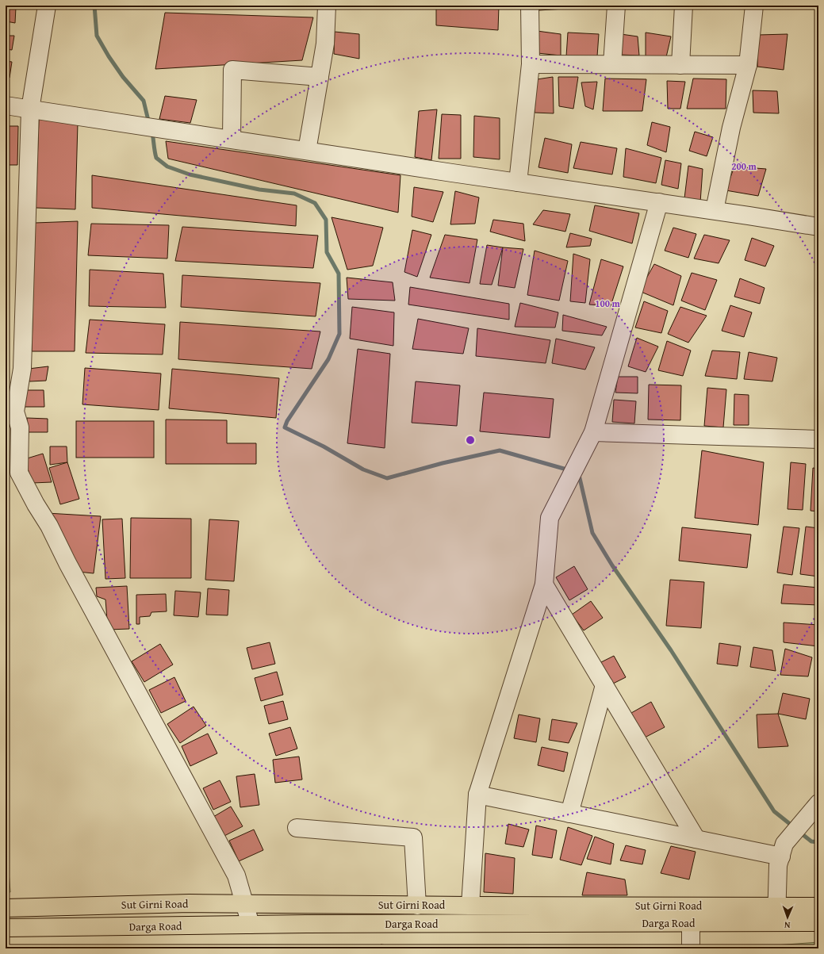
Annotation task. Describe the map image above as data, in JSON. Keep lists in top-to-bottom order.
{
  "streets": {
    "main road": ["Sut Girni Road", "Darga Road"]
  },
  "north": "bottom",
  "rings": ["200 m", "100 m"]
}
